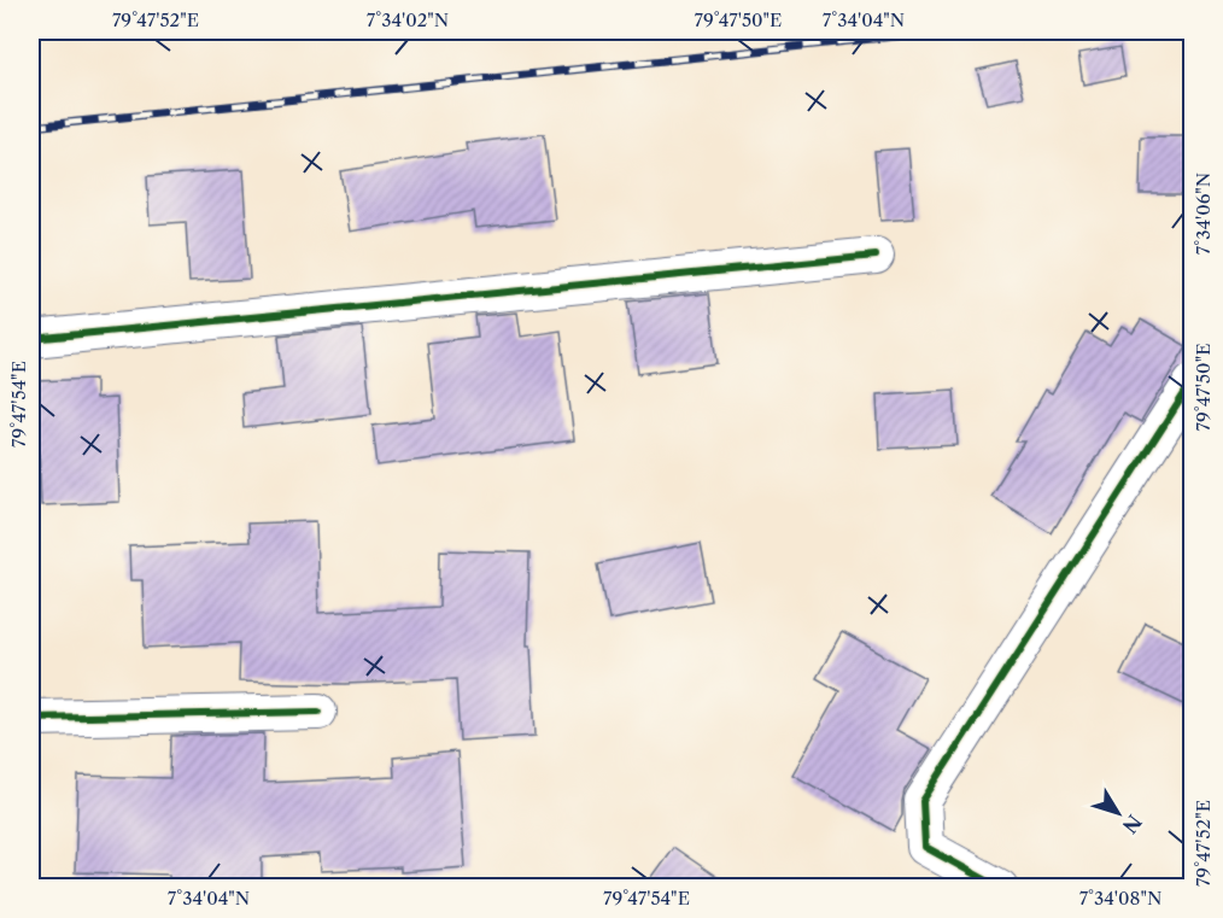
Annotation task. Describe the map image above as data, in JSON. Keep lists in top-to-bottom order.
{
  "north": "bottom right",
  "coordinates": [
    "79°47'52\"E",
    "7°34'02\"N",
    "79°47'50\"E",
    "7°34'04\"N",
    "7°34'06\"N",
    "79°47'54\"E",
    "7°34'08\"N"
  ]
}
